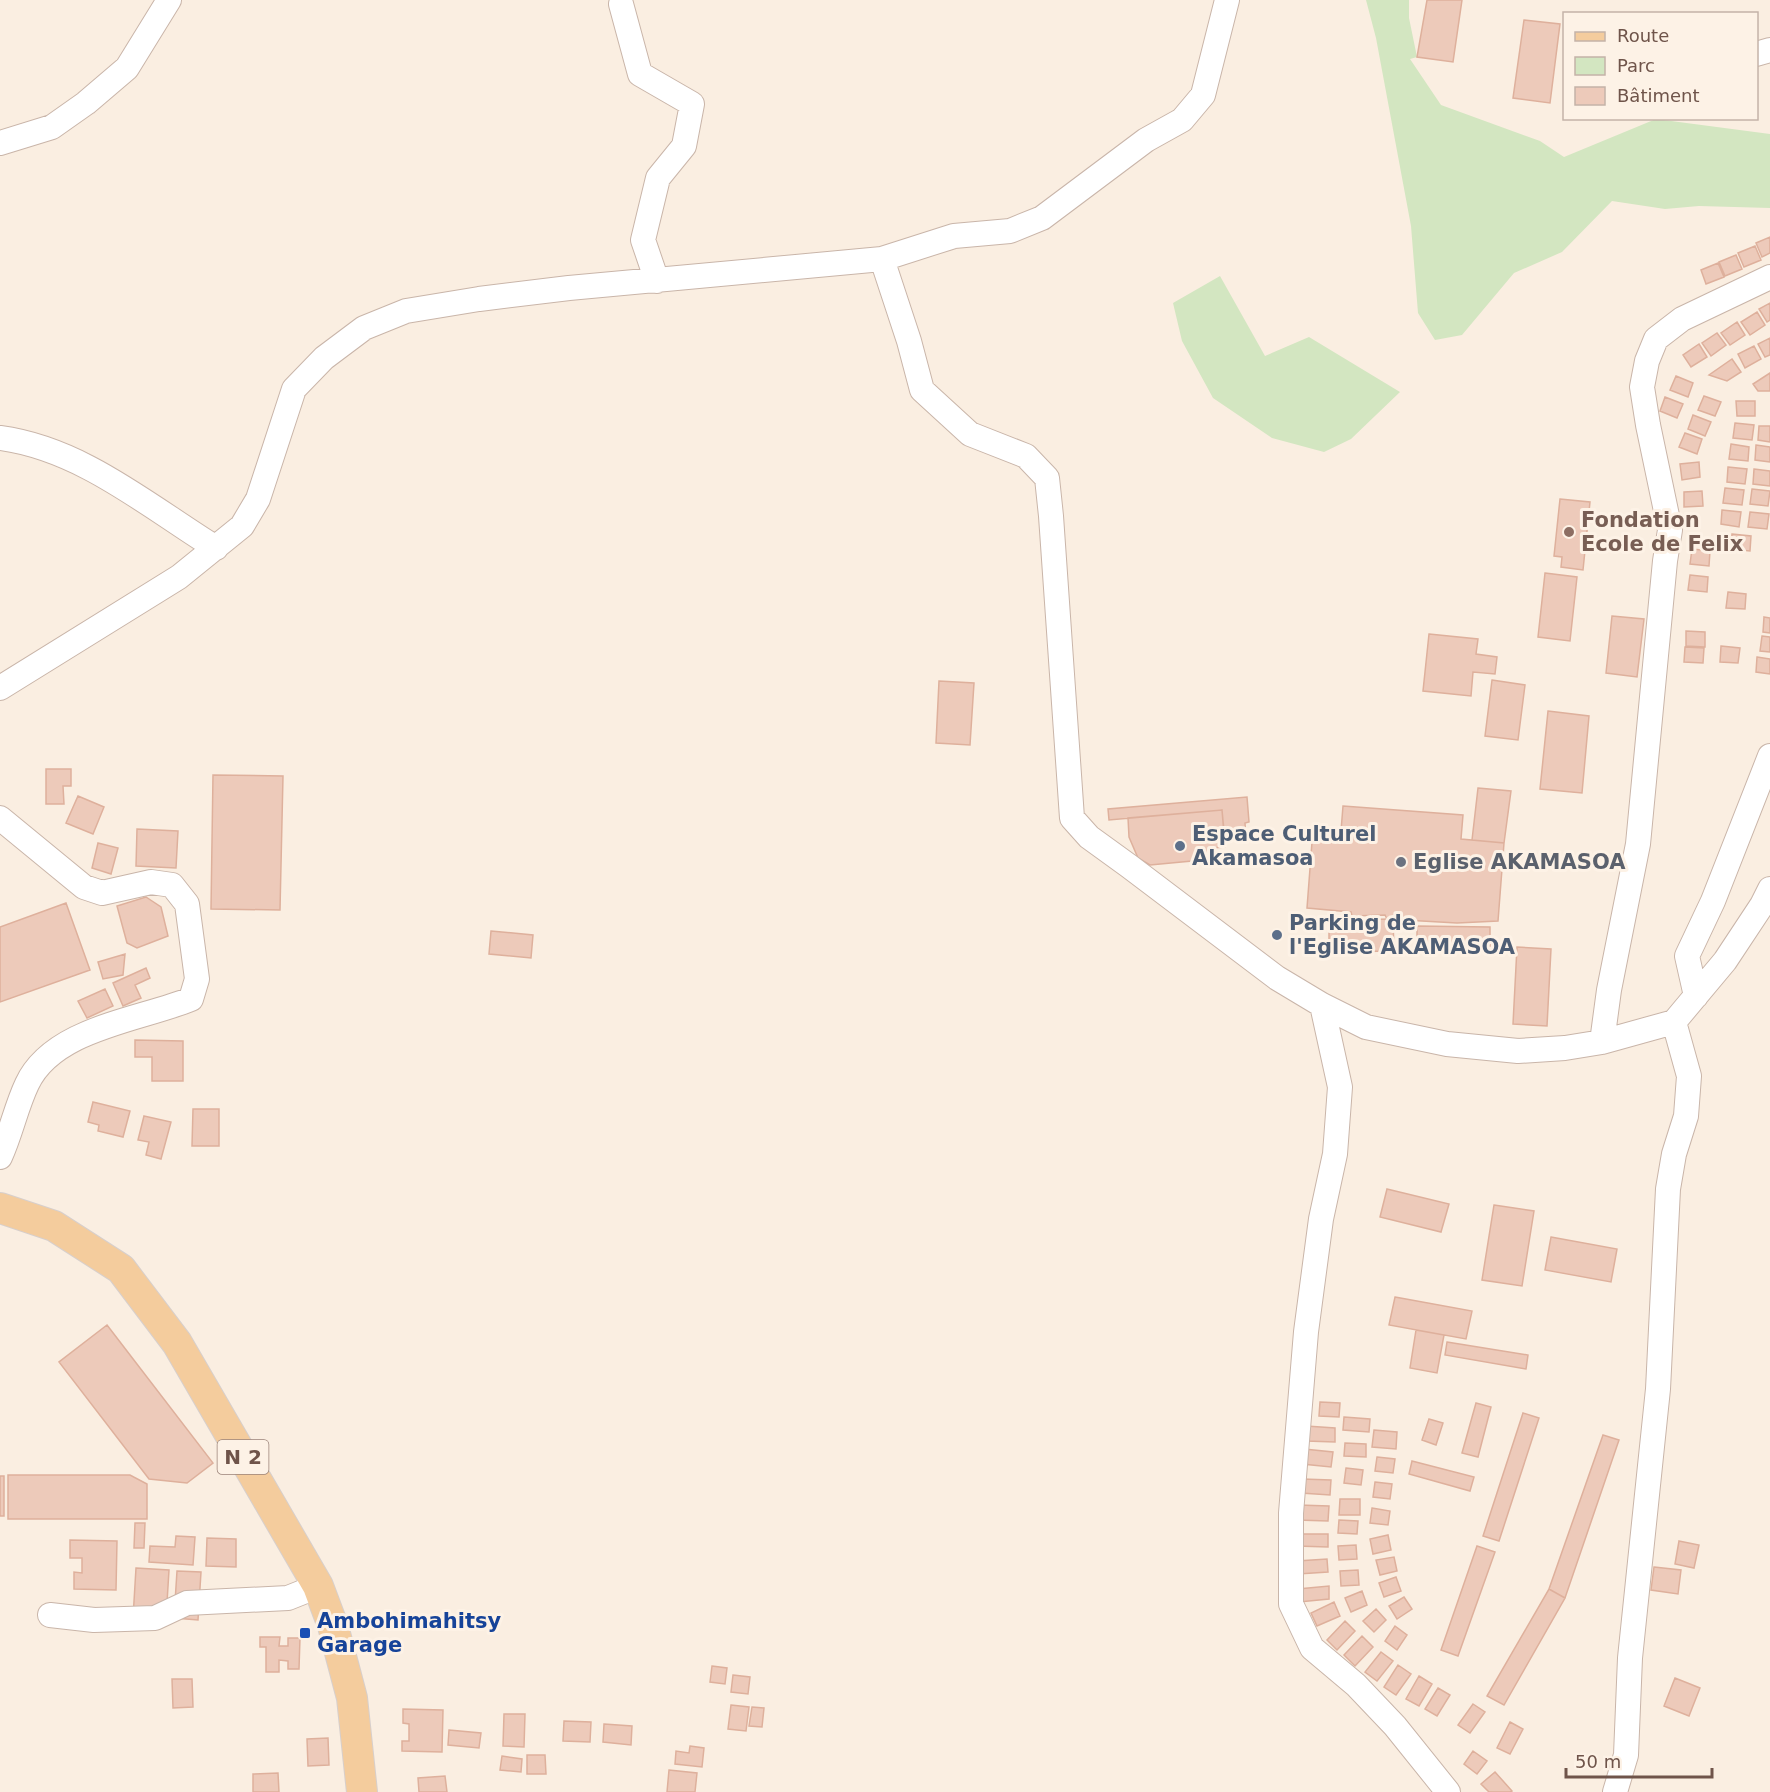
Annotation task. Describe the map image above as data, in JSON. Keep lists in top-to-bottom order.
{
  "streets": {
    "main road": ["N 2"]
  },
  "places": {
    "other": [
      "Fondation Ecole de Felix",
      "Espace Culturel Akamasoa",
      "Eglise AKAMASOA",
      "Parking de l'Eglise AKAMASOA"
    ],
    "transit": ["Ambohimahitsy Garage"]
  },
  "legend": ["Route", "Parc", "Bâtiment"],
  "scale_bar": "50 m"
}
